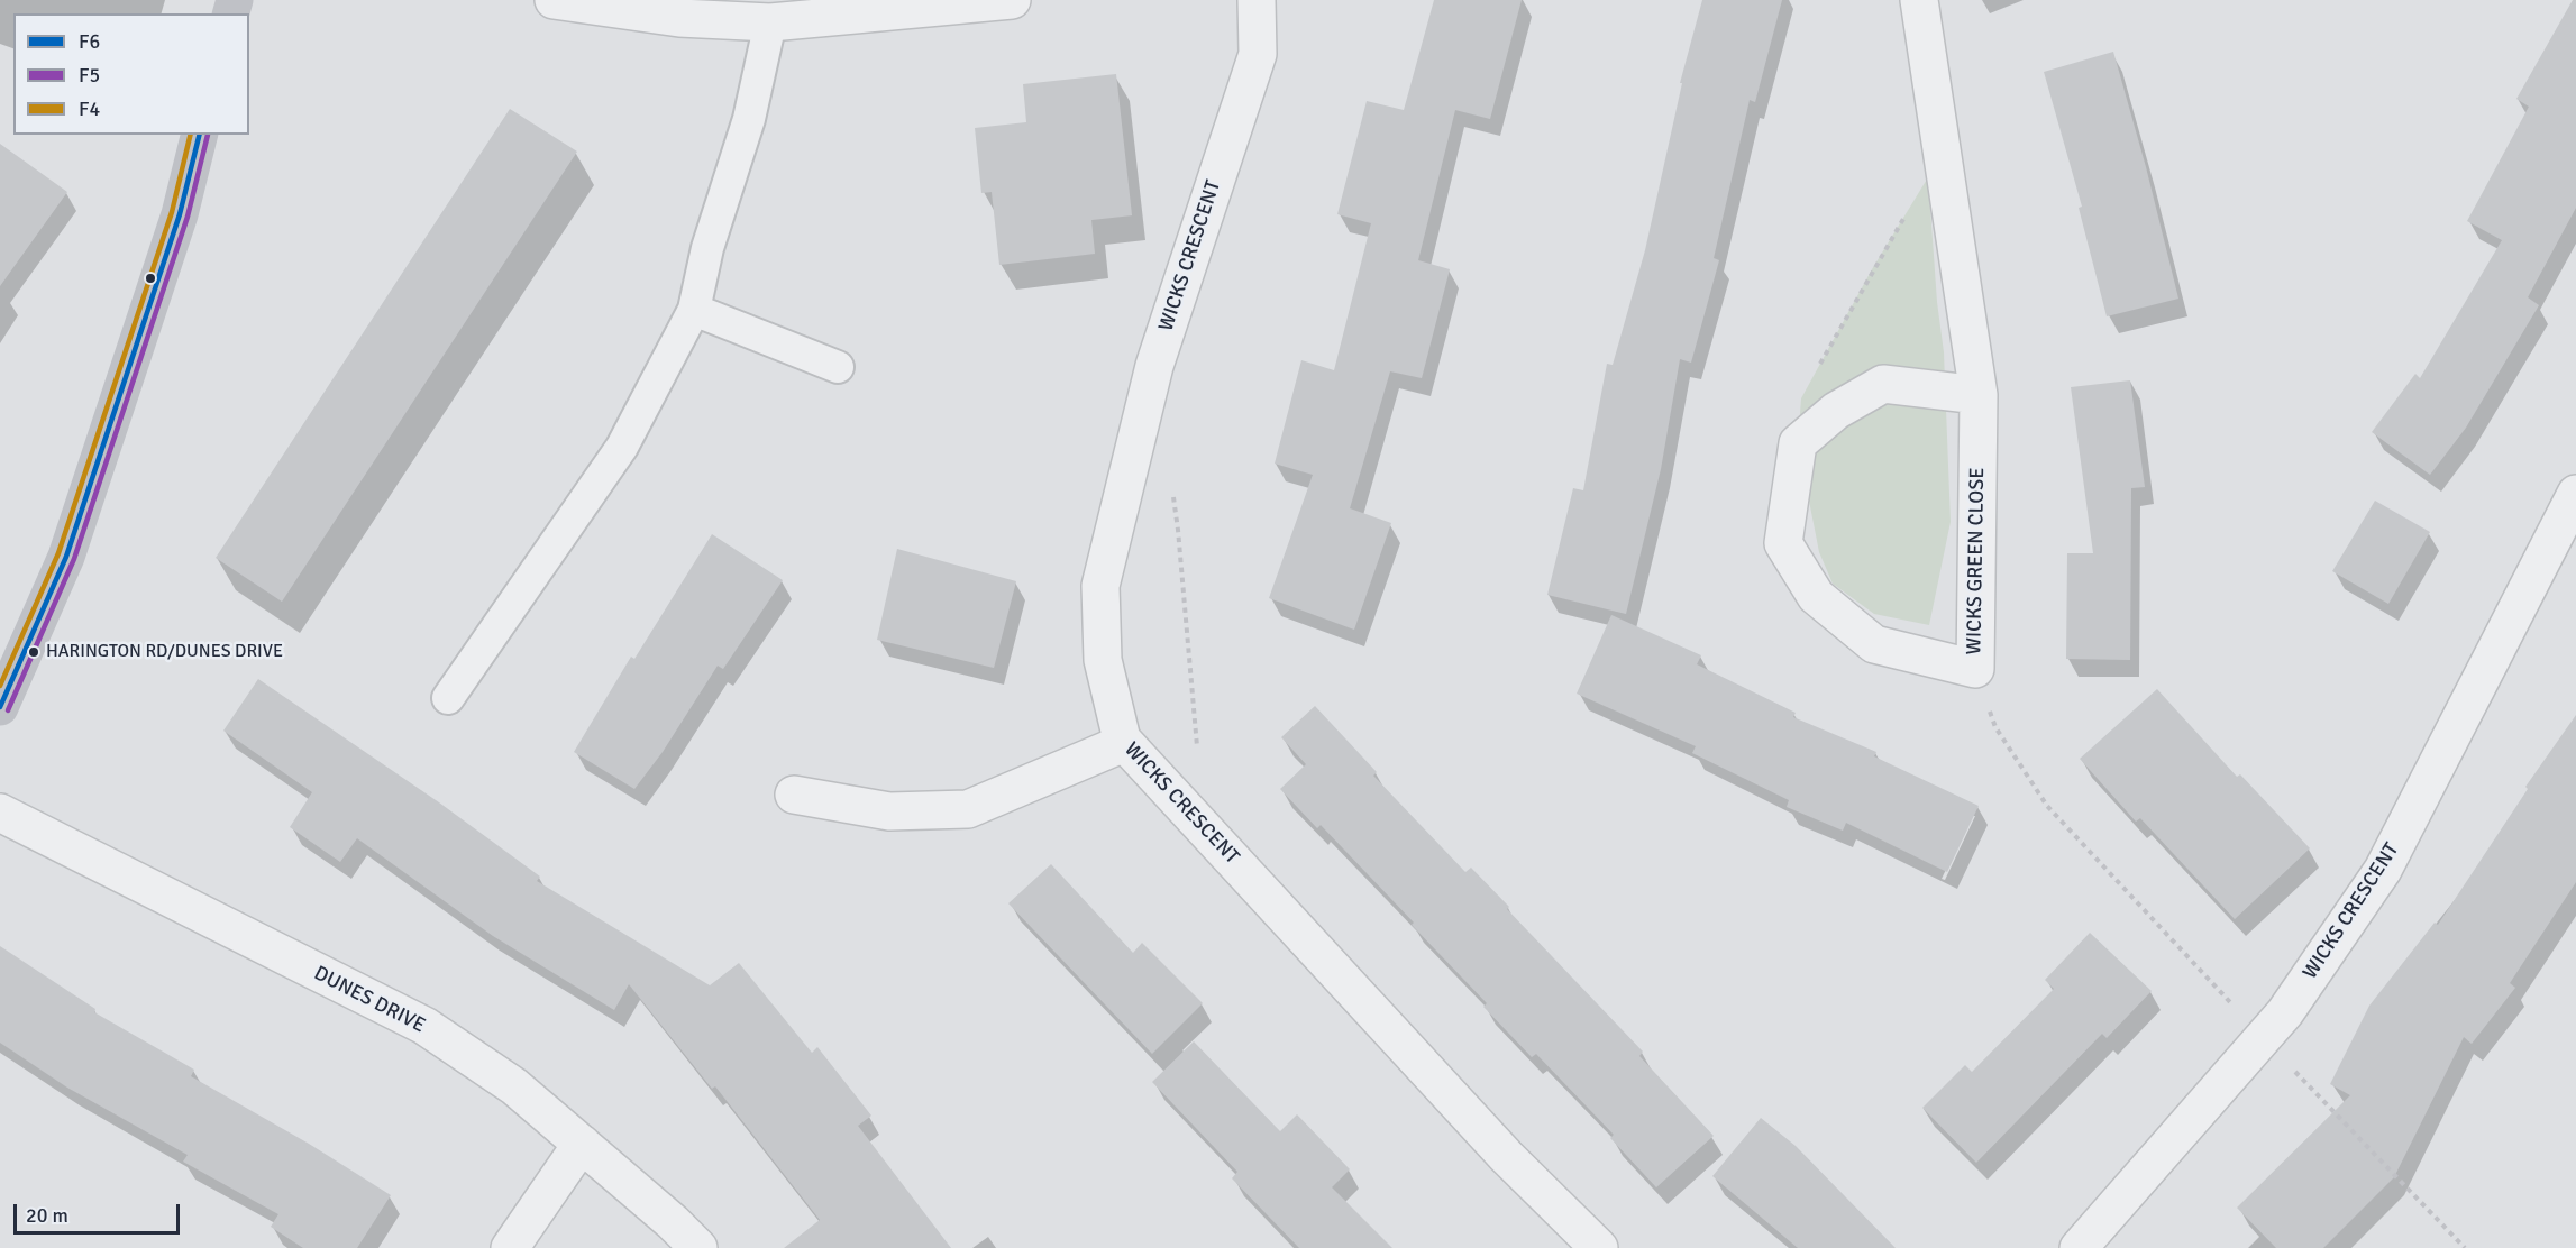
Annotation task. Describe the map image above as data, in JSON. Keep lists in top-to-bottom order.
{
  "streets": {
    "street": ["WICKS CRESCENT", "WICKS GREEN CLOSE", "DUNES DRIVE"]
  },
  "places": ["HARINGTON RD/DUNES DRIVE"],
  "lines": ["transit line F6", "transit line F5", "transit line F4"],
  "legend": ["F6", "F5", "F4"],
  "scale_bar": "20 m"
}
